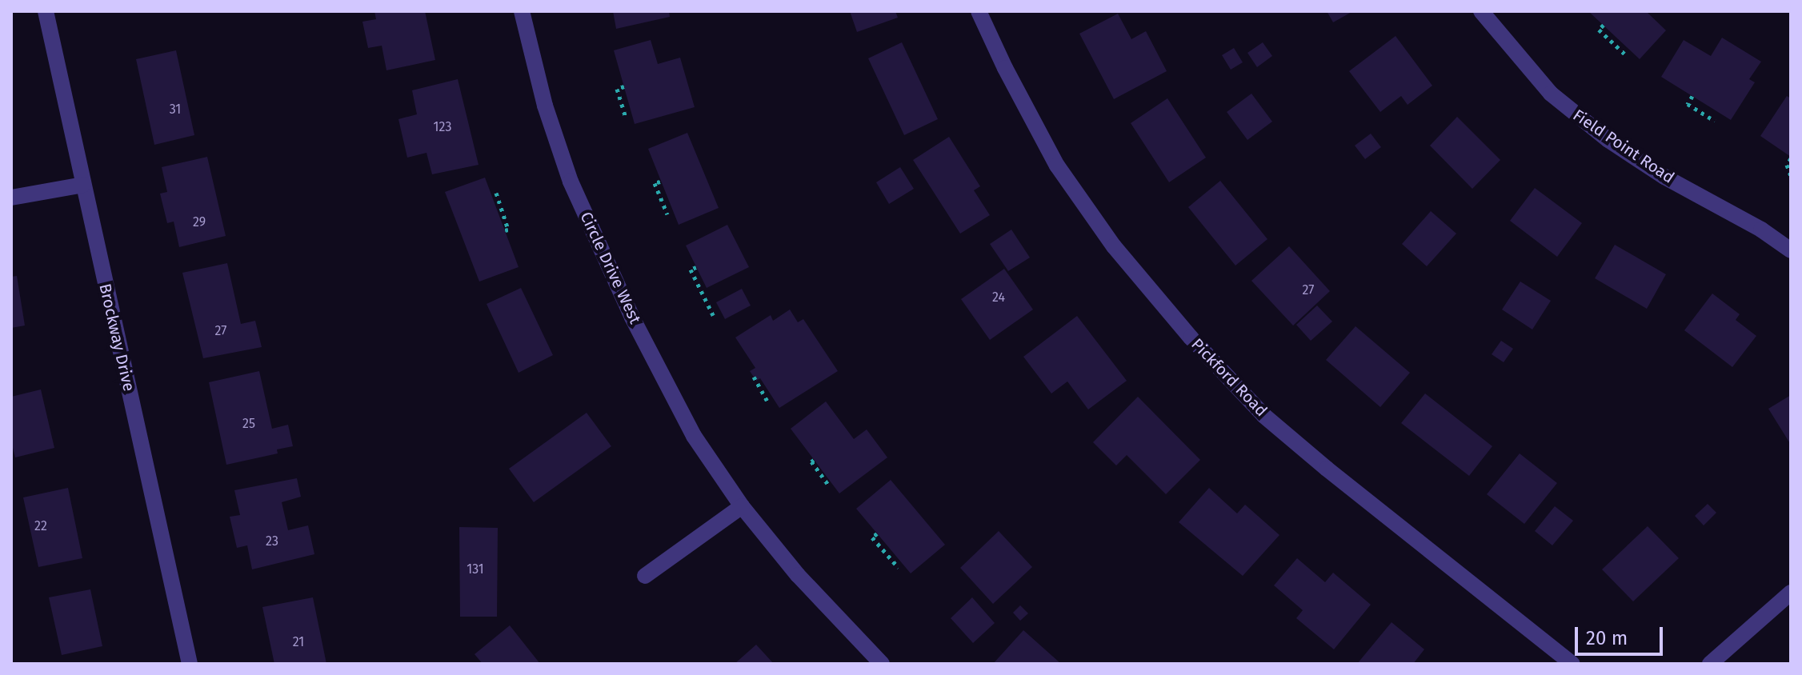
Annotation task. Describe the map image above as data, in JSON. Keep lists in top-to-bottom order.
{
  "streets": {
    "street": [
      "Field Point Road",
      "Circle Drive West",
      "Brockway Drive",
      "Pickford Road"
    ]
  },
  "house_numbers": [
    "31",
    "123",
    "29",
    "27",
    "24",
    "27",
    "25",
    "22",
    "23",
    "131",
    "21"
  ],
  "scale_bar": "20 m"
}
